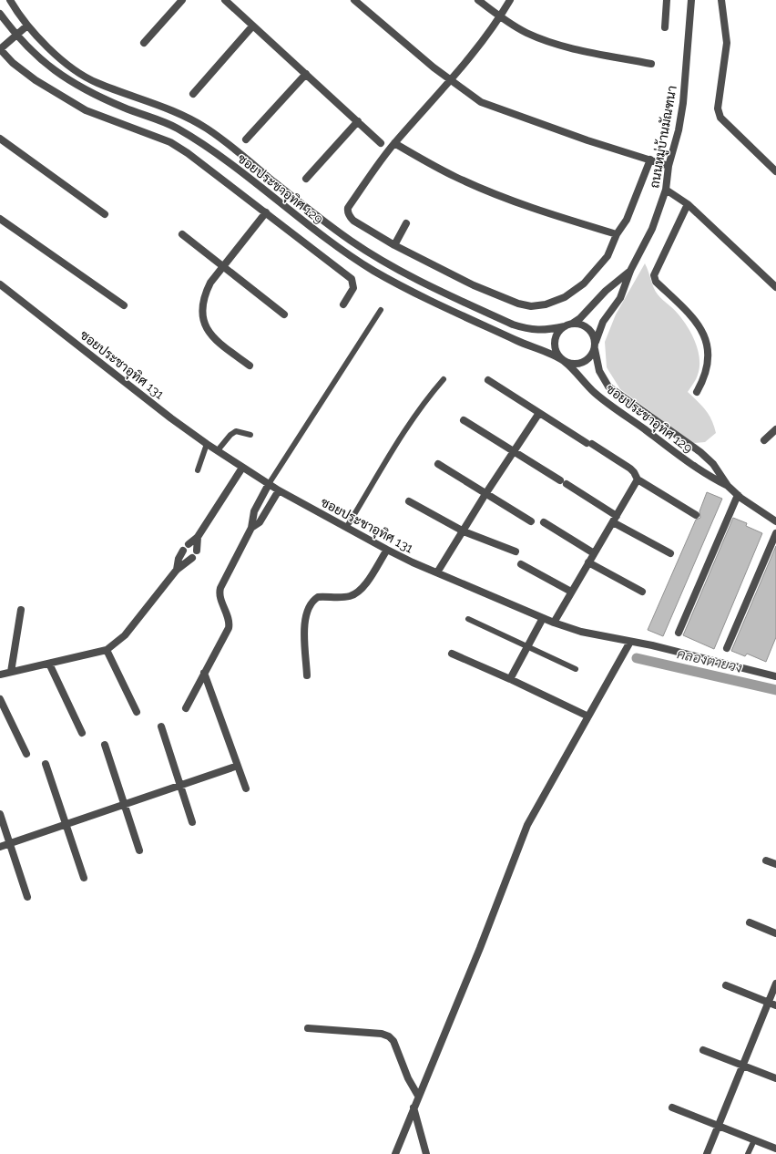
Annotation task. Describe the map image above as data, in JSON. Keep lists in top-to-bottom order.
{
  "streets": {
    "street": ["ถนนหมู่บ้านมัณฑนา", "ซอยประชาอุทิศ 129", "ซอยประชาอุทิศ 131"]
  },
  "crossings": [
    ["ถนนหมู่บ้านมัณฑนา", "ซอยประชาอุทิศ 129"]
  ],
  "water": ["คลองตายวง"]
}
